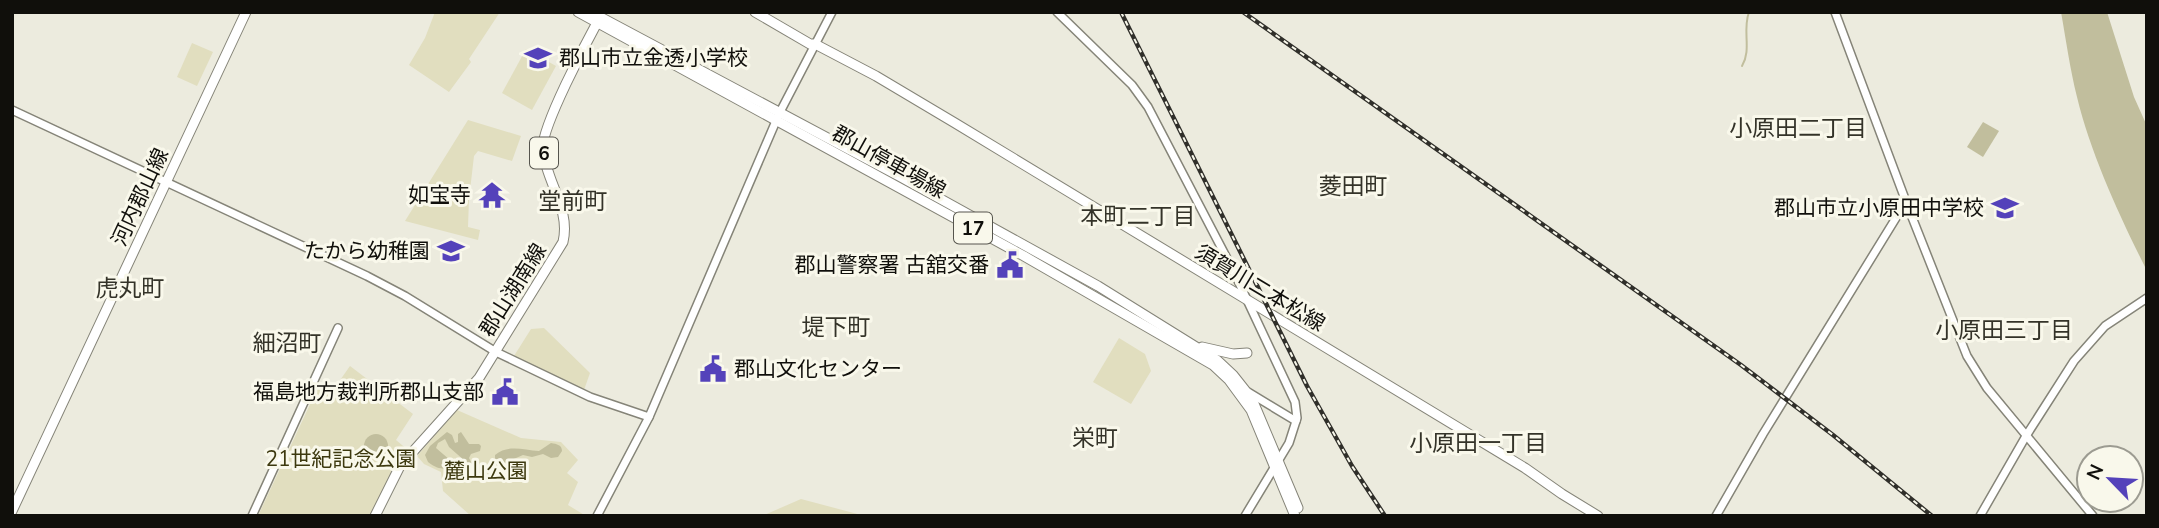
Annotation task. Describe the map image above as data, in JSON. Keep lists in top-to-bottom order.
{
  "streets": {
    "main road": [
      "6",
      "郡山停車場線",
      "河内郡山線",
      "17",
      "須賀川二本松線",
      "郡山湖南線"
    ]
  },
  "crossings": [
    ["郡山停車場線", "郡山湖南線"]
  ],
  "districts": [
    "小原田二丁目",
    "菱田町",
    "堂前町",
    "本町二丁目",
    "虎丸町",
    "堤下町",
    "小原田三丁目",
    "細沼町",
    "栄町",
    "小原田一丁目"
  ],
  "parks": ["21世紀記念公園", "麓山公園"],
  "places": {
    "school or university": ["郡山市立金透小学校", "郡山市立小原田中学校", "たから幼稚園"],
    "temple": ["如宝寺"],
    "public building": ["郡山警察署 古舘交番", "郡山文化センター", "福島地方裁判所郡山支部"]
  },
  "north": "top left"
}
